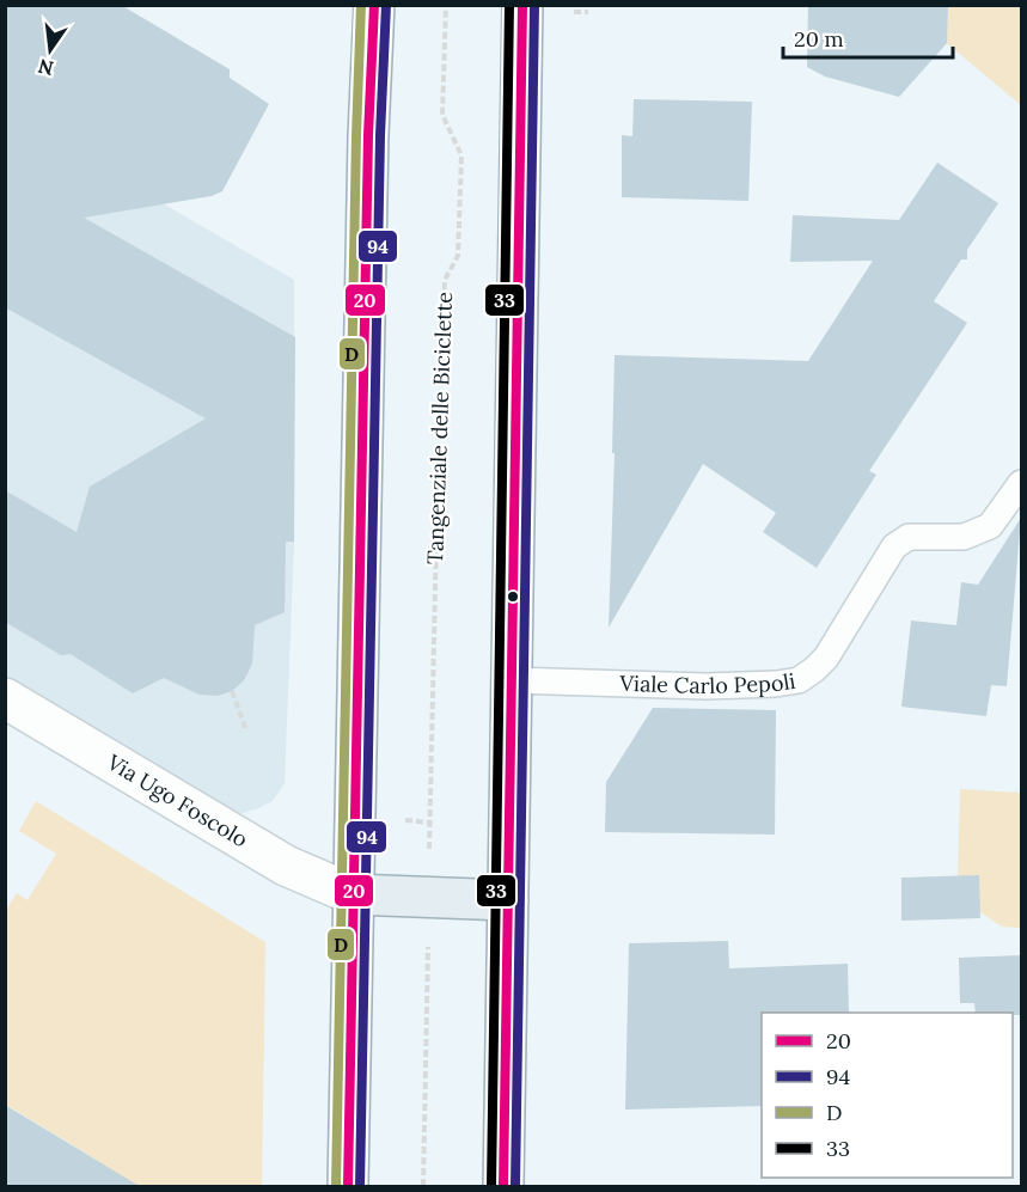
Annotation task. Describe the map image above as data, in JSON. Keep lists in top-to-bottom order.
{
  "streets": {
    "street": ["Via Ugo Foscolo"],
    "lane": ["Viale Carlo Pepoli"],
    "path": ["Tangenziale delle Biciclette"]
  },
  "lines": [
    "transit line 20",
    "transit line 94",
    "transit line D",
    "transit line 33"
  ],
  "legend": [
    "20",
    "94",
    "D",
    "33"
  ],
  "scale_bar": "20 m",
  "north": "bottom"
}
